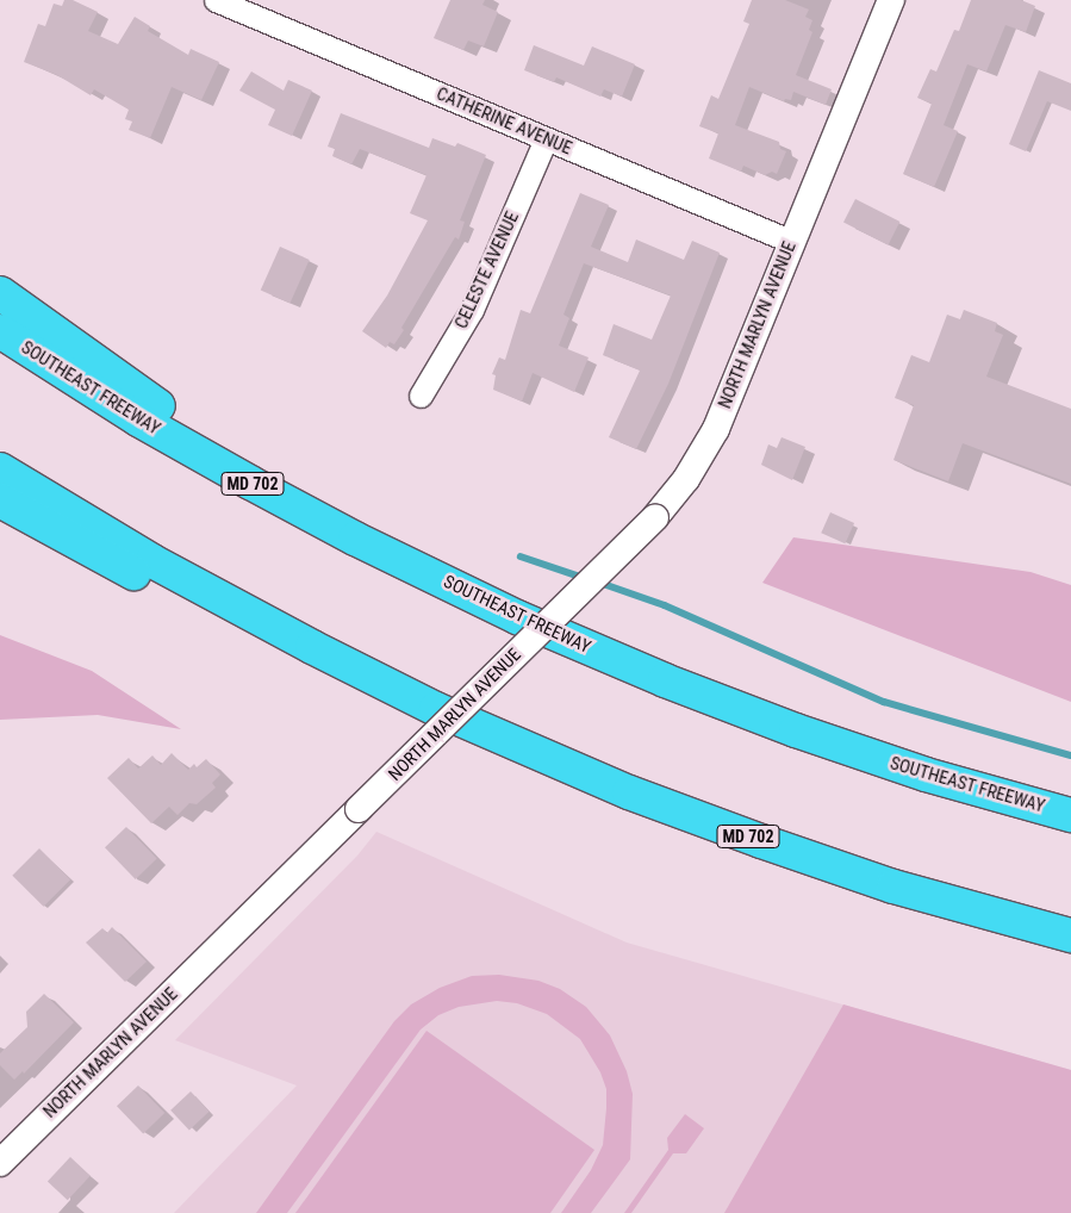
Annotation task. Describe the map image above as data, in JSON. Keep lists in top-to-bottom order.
{
  "streets": {
    "highway": ["SOUTHEAST FREEWAY", "MD 702"],
    "street": ["CATHERINE AVENUE", "CELESTE AVENUE", "NORTH MARLYN AVENUE"]
  },
  "crossings": [
    ["CATHERINE AVENUE", "CELESTE AVENUE"],
    ["CATHERINE AVENUE", "NORTH MARLYN AVENUE"]
  ]
}
